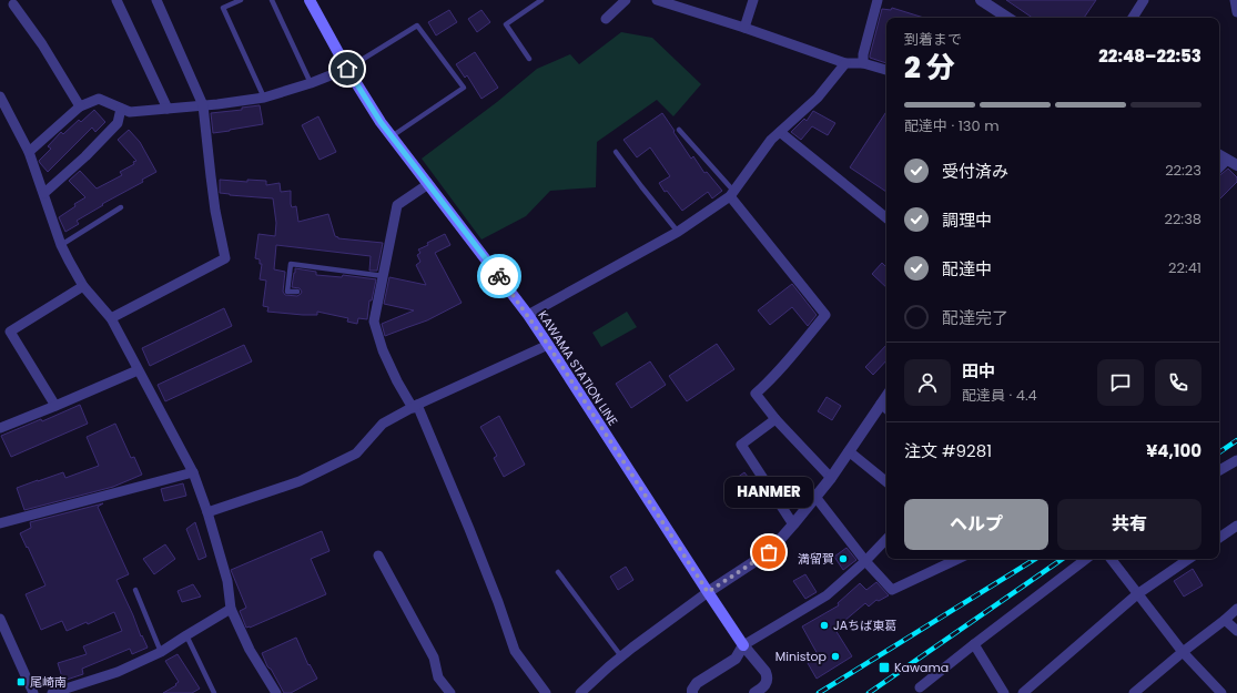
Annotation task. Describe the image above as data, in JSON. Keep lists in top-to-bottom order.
{
  "streets": {
    "main road": ["KAWAMA STATION LINE"]
  },
  "places": {
    "other": [
      "HANMER",
      "満留賀",
      "JAちば東葛",
      "Ministop"
    ],
    "transit": ["Kawama", "尾崎南"]
  },
  "page": {
    "heading": ["2 分", "到着まで", "22:48–22:53"],
    "panel": [
      "田中",
      "配達員 · 4.4",
      "注文 #9281",
      "¥4,100"
    ],
    "bar": "配達中 · 130 m",
    "list": [
      ["受付済み", "22:23"],
      ["調理中", "22:38"],
      ["配達中", "22:41"],
      "配達完了"
    ],
    "bubble": "HANMER",
    "buttons": ["ヘルプ", "共有"]
  }
}
